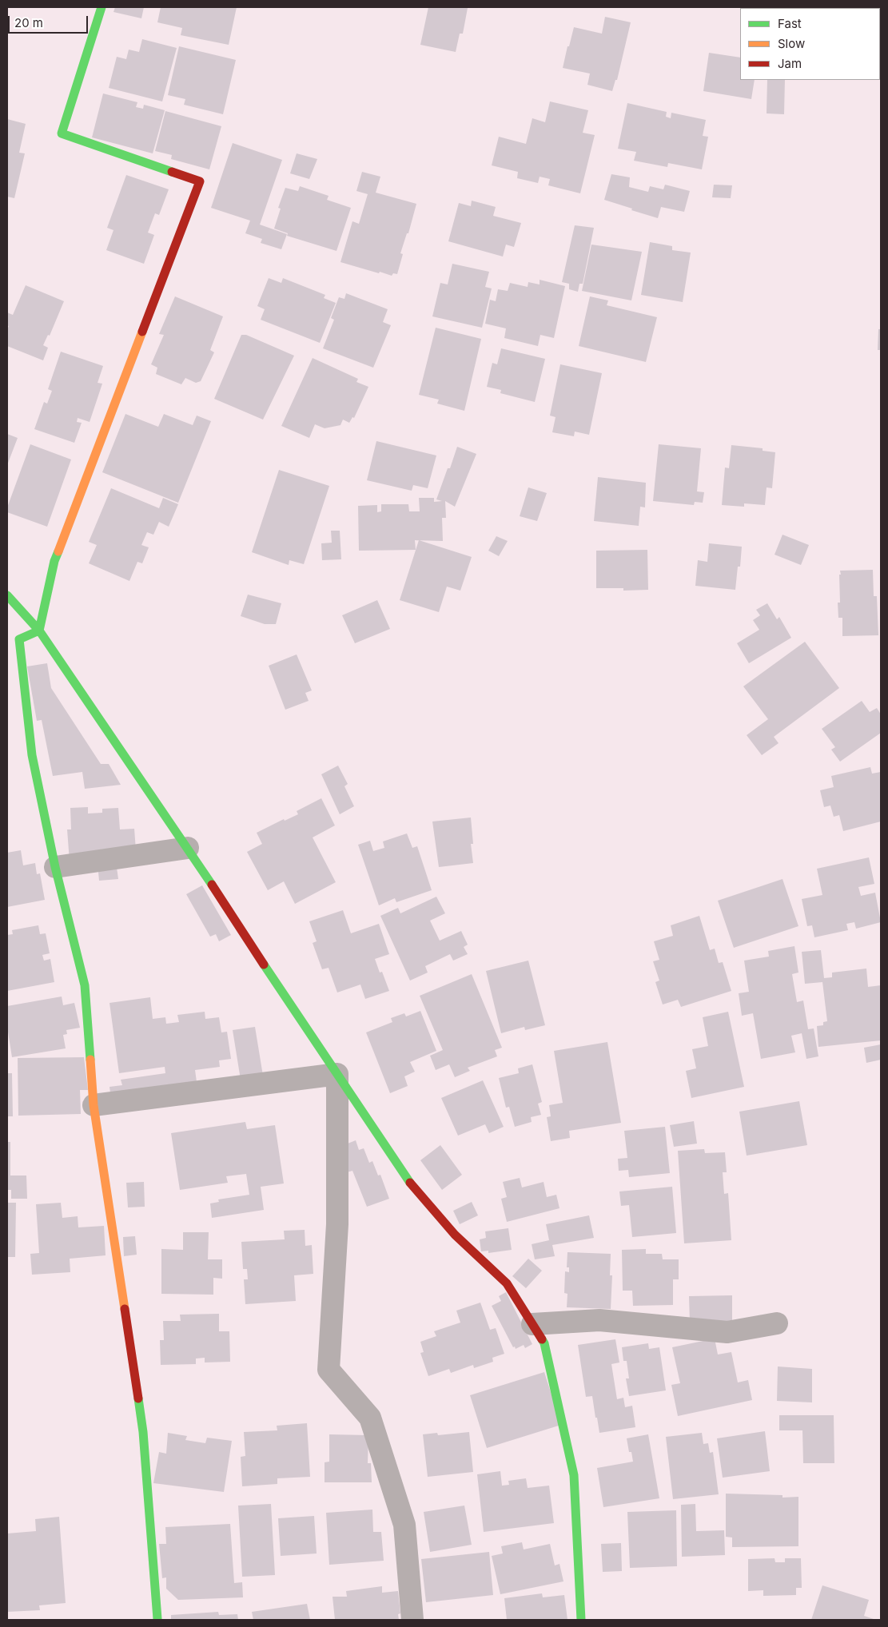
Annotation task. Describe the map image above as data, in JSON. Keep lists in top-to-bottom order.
{
  "legend": ["Fast", "Slow", "Jam"],
  "scale_bar": "20 m"
}
